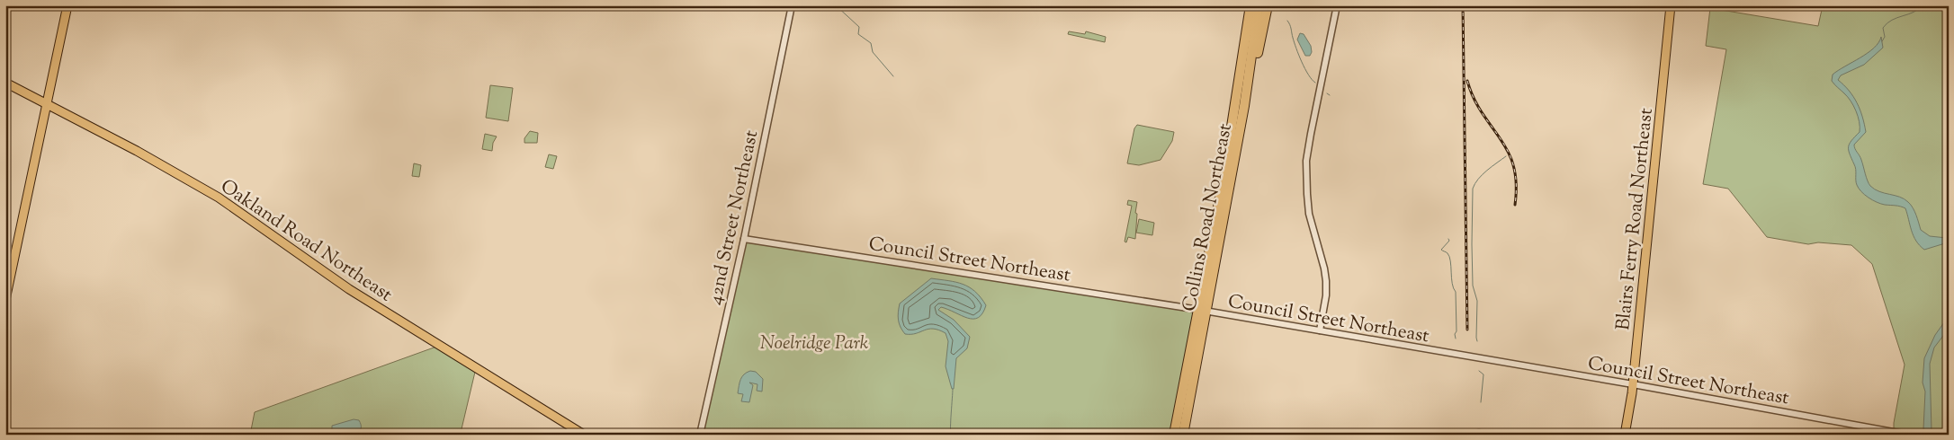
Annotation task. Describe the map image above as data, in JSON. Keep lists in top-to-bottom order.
{
  "streets": {
    "highway": ["Collins Road Northeast"],
    "main road": ["Blairs Ferry Road Northeast", "Oakland Road Northeast"],
    "street": ["42nd Street Northeast", "Council Street Northeast"]
  },
  "crossings": [
    ["42nd Street Northeast", "Council Street Northeast"],
    ["Collins Road Northeast", "Council Street Northeast"],
    ["Blairs Ferry Road Northeast", "Council Street Northeast"]
  ],
  "parks": ["Noelridge Park"]
}
